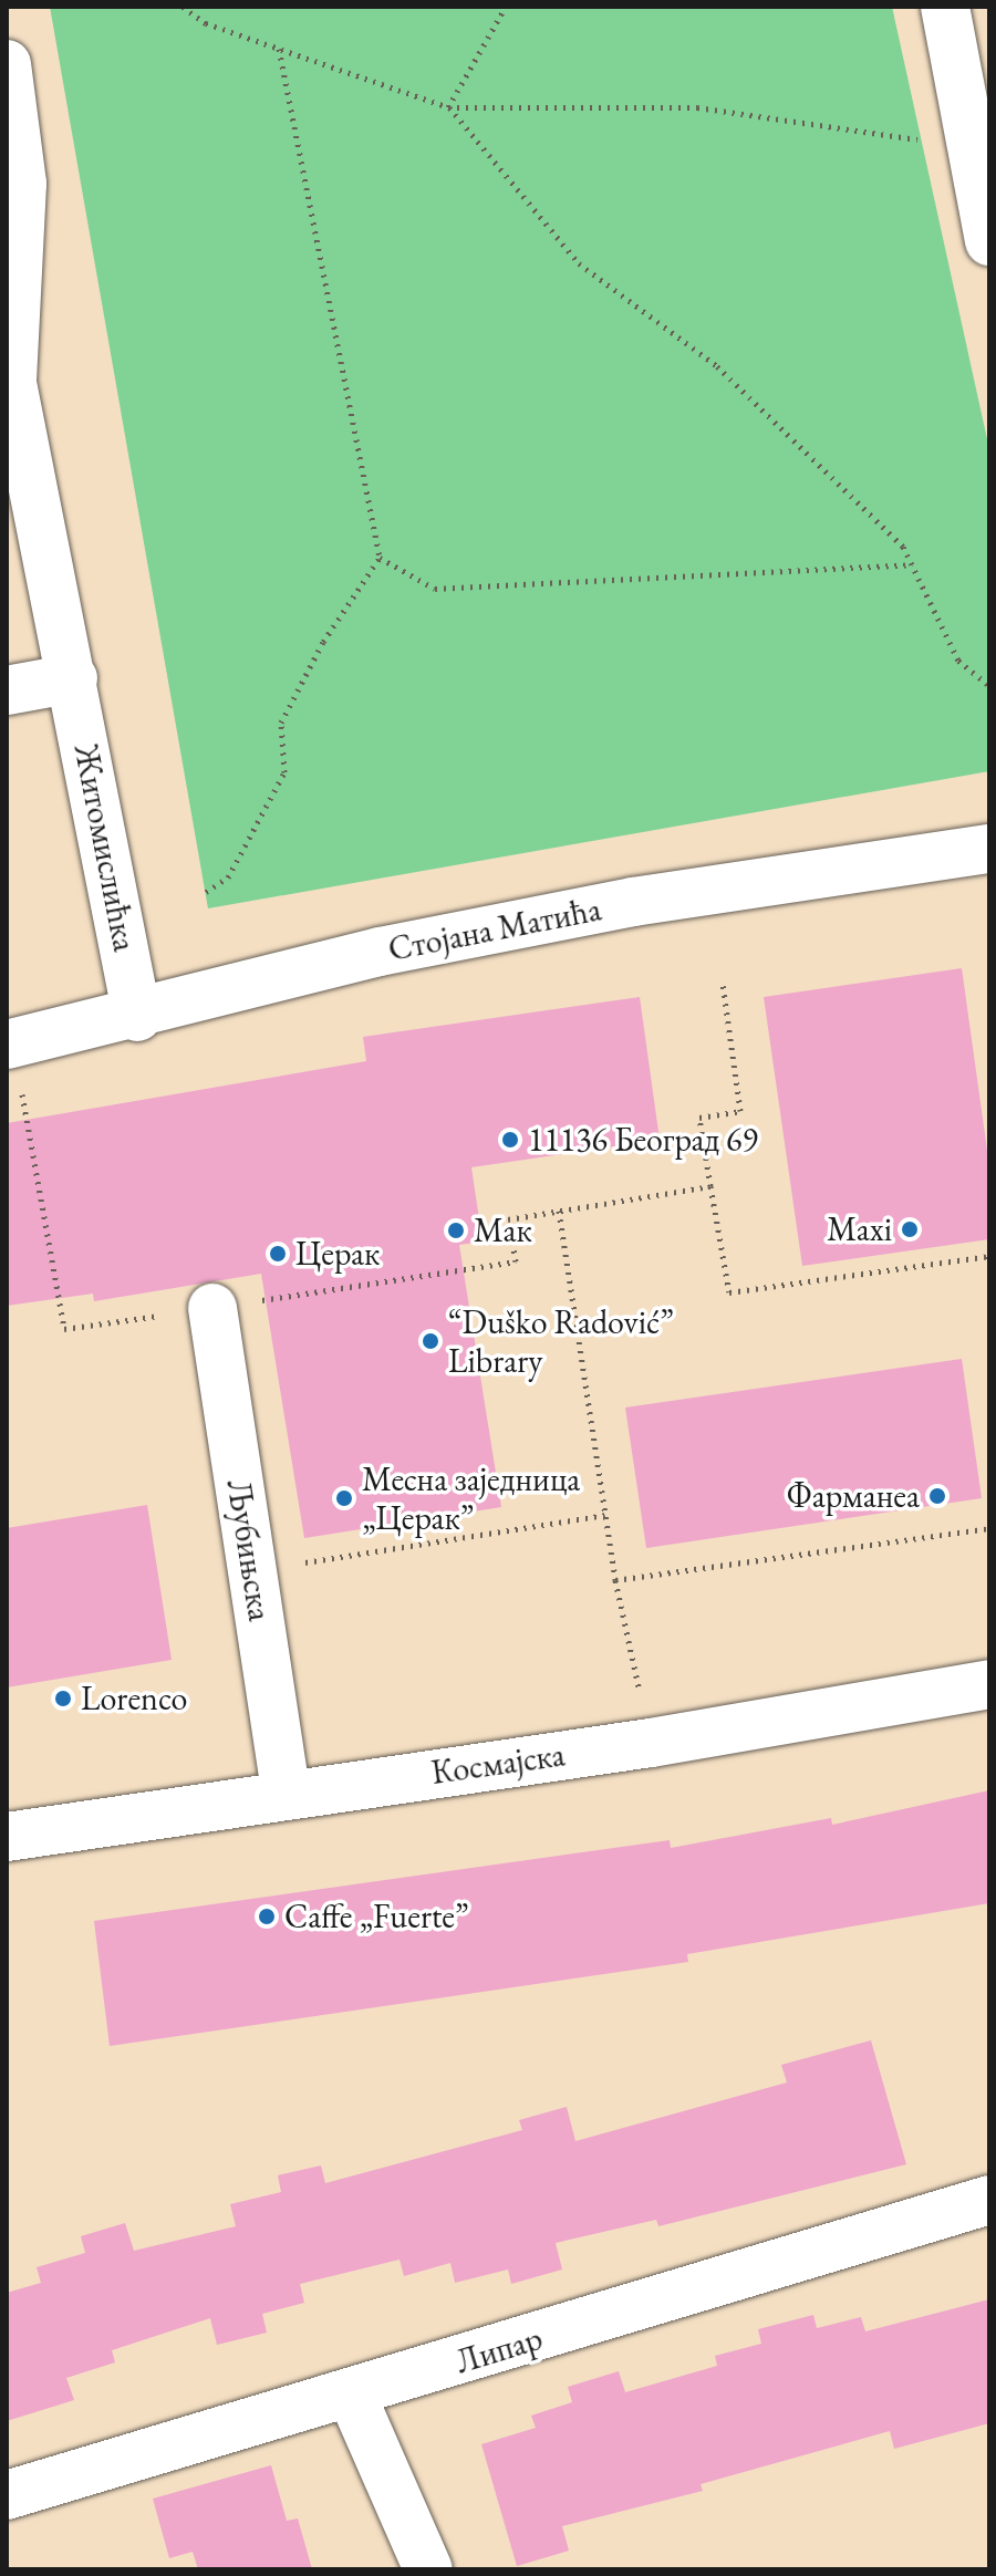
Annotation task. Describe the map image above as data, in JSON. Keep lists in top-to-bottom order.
{
  "streets": {
    "street": [
      "Житомислићка",
      "Стојана Матића",
      "Љубињска",
      "Космајска",
      "Липар"
    ]
  },
  "crossings": [
    ["Житомислићка", "Стојана Матића"],
    ["Љубињска", "Космајска"]
  ],
  "places": [
    "11136 Београд 69",
    "Maxi",
    "Мак",
    "Церак",
    "“Duško Radović” Library",
    "Фарманеа",
    "Месна заједница „Церак”",
    "Lorenco",
    "Caffe „Fuerte”"
  ]
}
